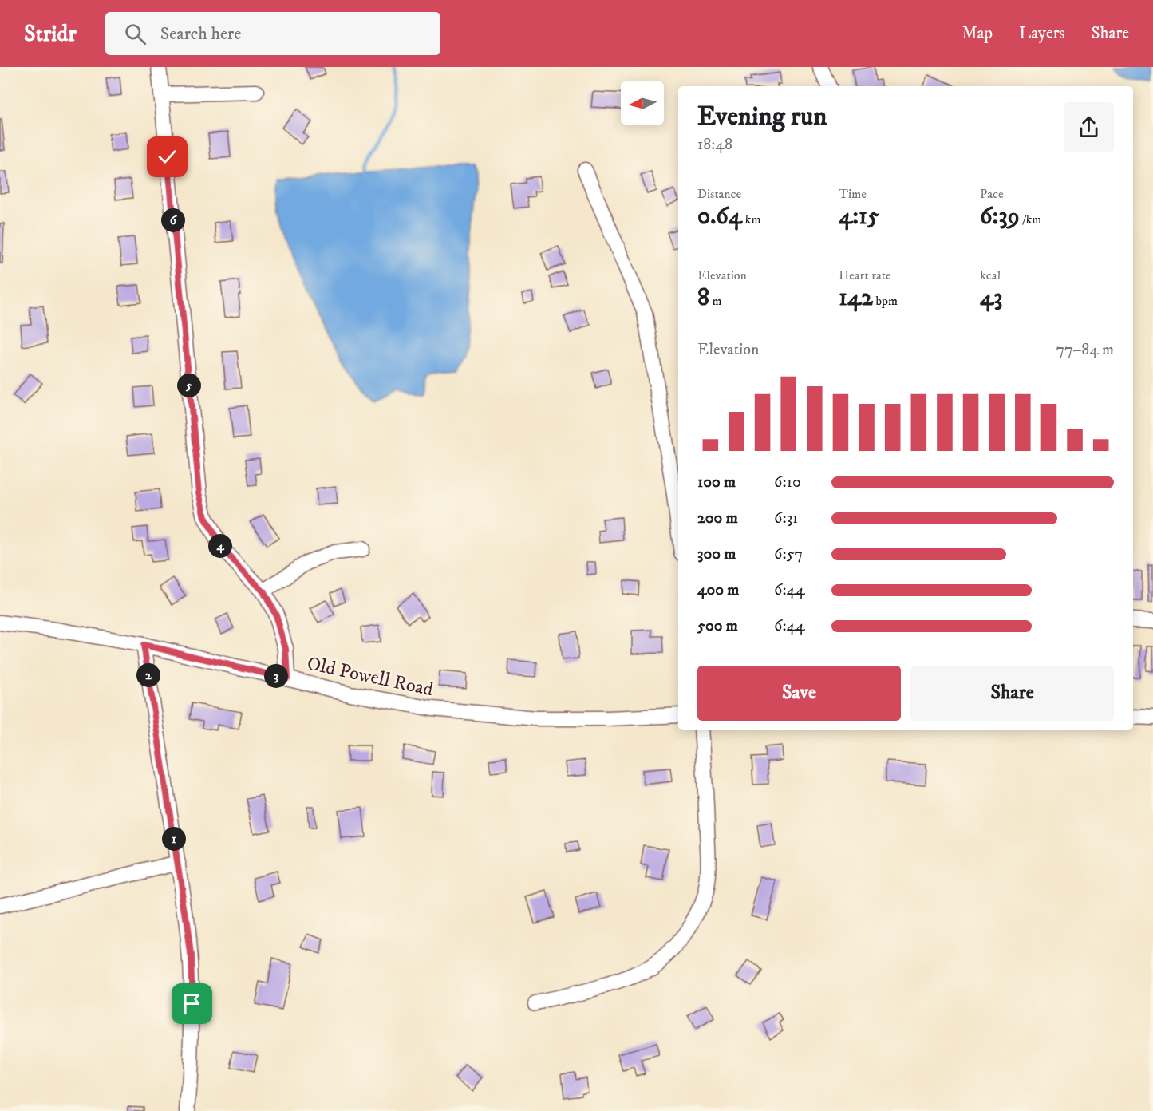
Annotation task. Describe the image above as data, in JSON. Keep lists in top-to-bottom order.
{
  "streets": {
    "street": ["Old Powell Road"]
  },
  "north": "left",
  "page": {
    "header": "Stridr",
    "search": "Search here",
    "nav": ["Map", "Layers", "Share"],
    "heading": ["Evening run", "18:48"],
    "stats": [
      ["Distance", "0.64 km"],
      ["Time", "4:15"],
      ["Pace", "6:39 /km"],
      ["Elevation", "8 m"],
      ["Heart rate", "142 bpm"],
      ["kcal", "43"]
    ],
    "pins": [
      "6",
      "5",
      "4",
      "2",
      "3",
      "1"
    ],
    "chart": ["Elevation", "77–84 m"],
    "list": [
      {
        "name": "100 m",
        "note": "6:10"
      },
      {
        "name": "200 m",
        "note": "6:31"
      },
      {
        "name": "300 m",
        "note": "6:57"
      },
      {
        "name": "400 m",
        "note": "6:44"
      },
      {
        "name": "500 m",
        "note": "6:44"
      }
    ],
    "buttons": ["Save", "Share"]
  }
}
